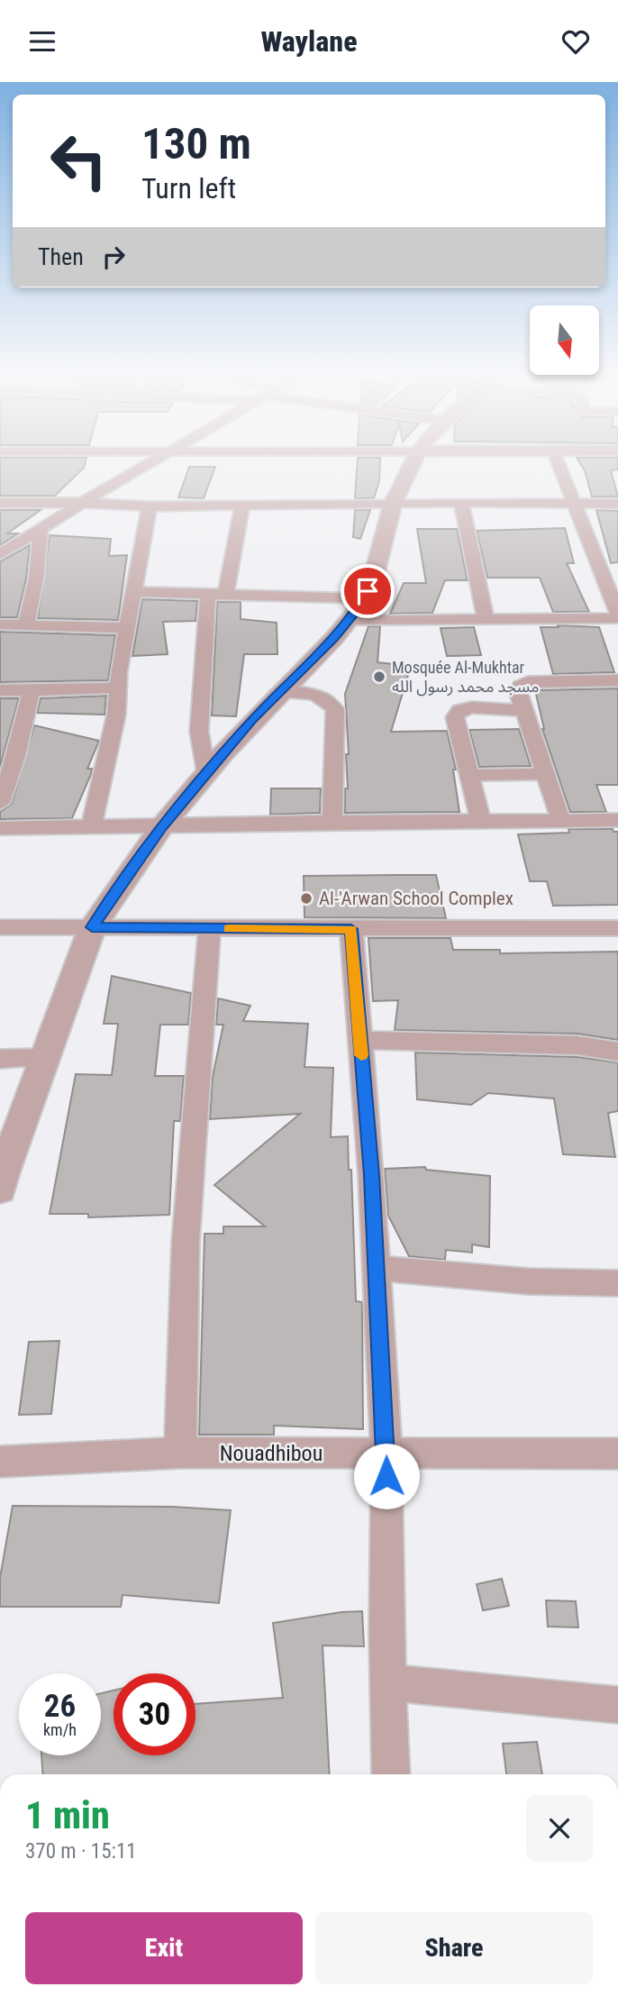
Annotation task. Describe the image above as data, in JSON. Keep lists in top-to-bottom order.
{
  "streets": {
    "street": ["Nouadhibou"]
  },
  "places": ["Mosquée Al-Mukhtar مسجد محمد رسول الله", "Al-'Arwan School Complex"],
  "north": "bottom",
  "page": {
    "header": "Waylane",
    "turn": ["130 m", "Turn left"],
    "then": "Then",
    "speed": "26 km/h",
    "limit": "30",
    "heading": ["1 min", "370 m · 15:11"],
    "buttons": ["Exit", "Share"]
  }
}
